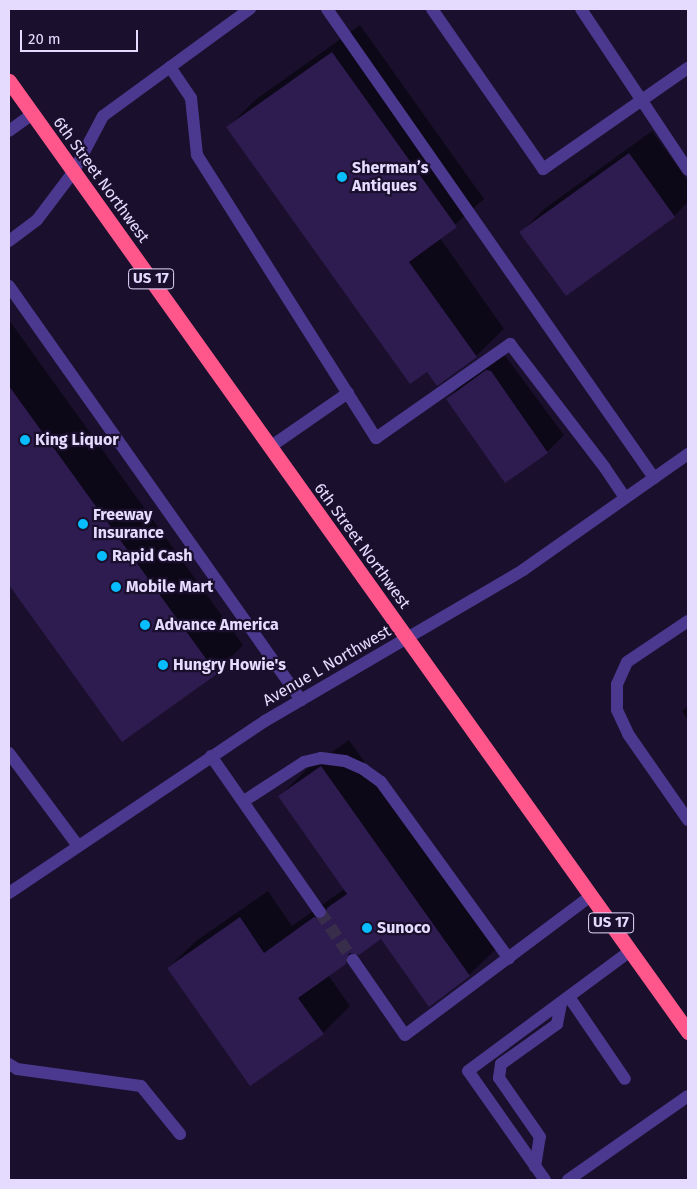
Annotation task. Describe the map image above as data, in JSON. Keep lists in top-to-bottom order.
{
  "streets": {
    "highway": ["6th Street Northwest", "US 17"],
    "street": ["Avenue L Northwest"]
  },
  "crossings": [
    ["6th Street Northwest", "Avenue L Northwest"]
  ],
  "places": [
    "Sherman’s Antiques",
    "King Liquor",
    "Freeway Insurance",
    "Rapid Cash",
    "Mobile Mart",
    "Advance America",
    "Hungry Howie's",
    "Sunoco"
  ],
  "scale_bar": "20 m"
}
